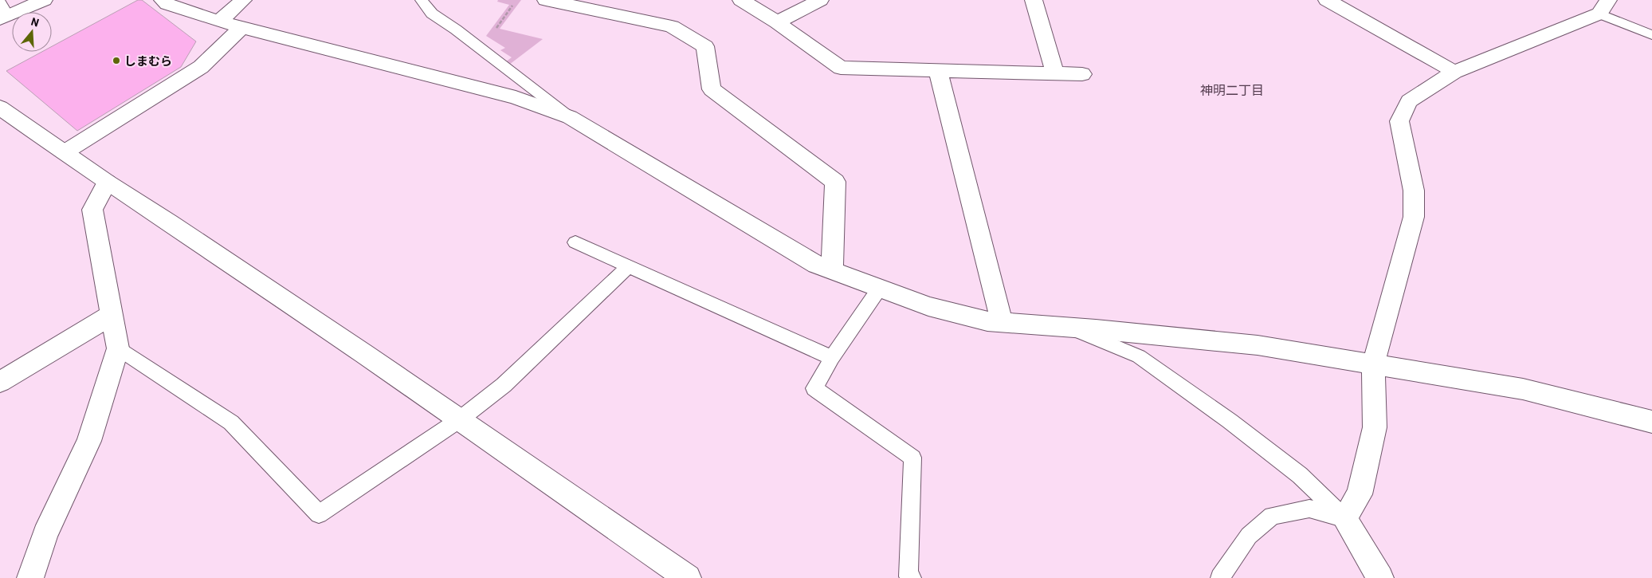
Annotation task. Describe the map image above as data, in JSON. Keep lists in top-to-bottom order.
{
  "districts": ["神明二丁目"],
  "places": ["しまむら"],
  "north": "top"
}
